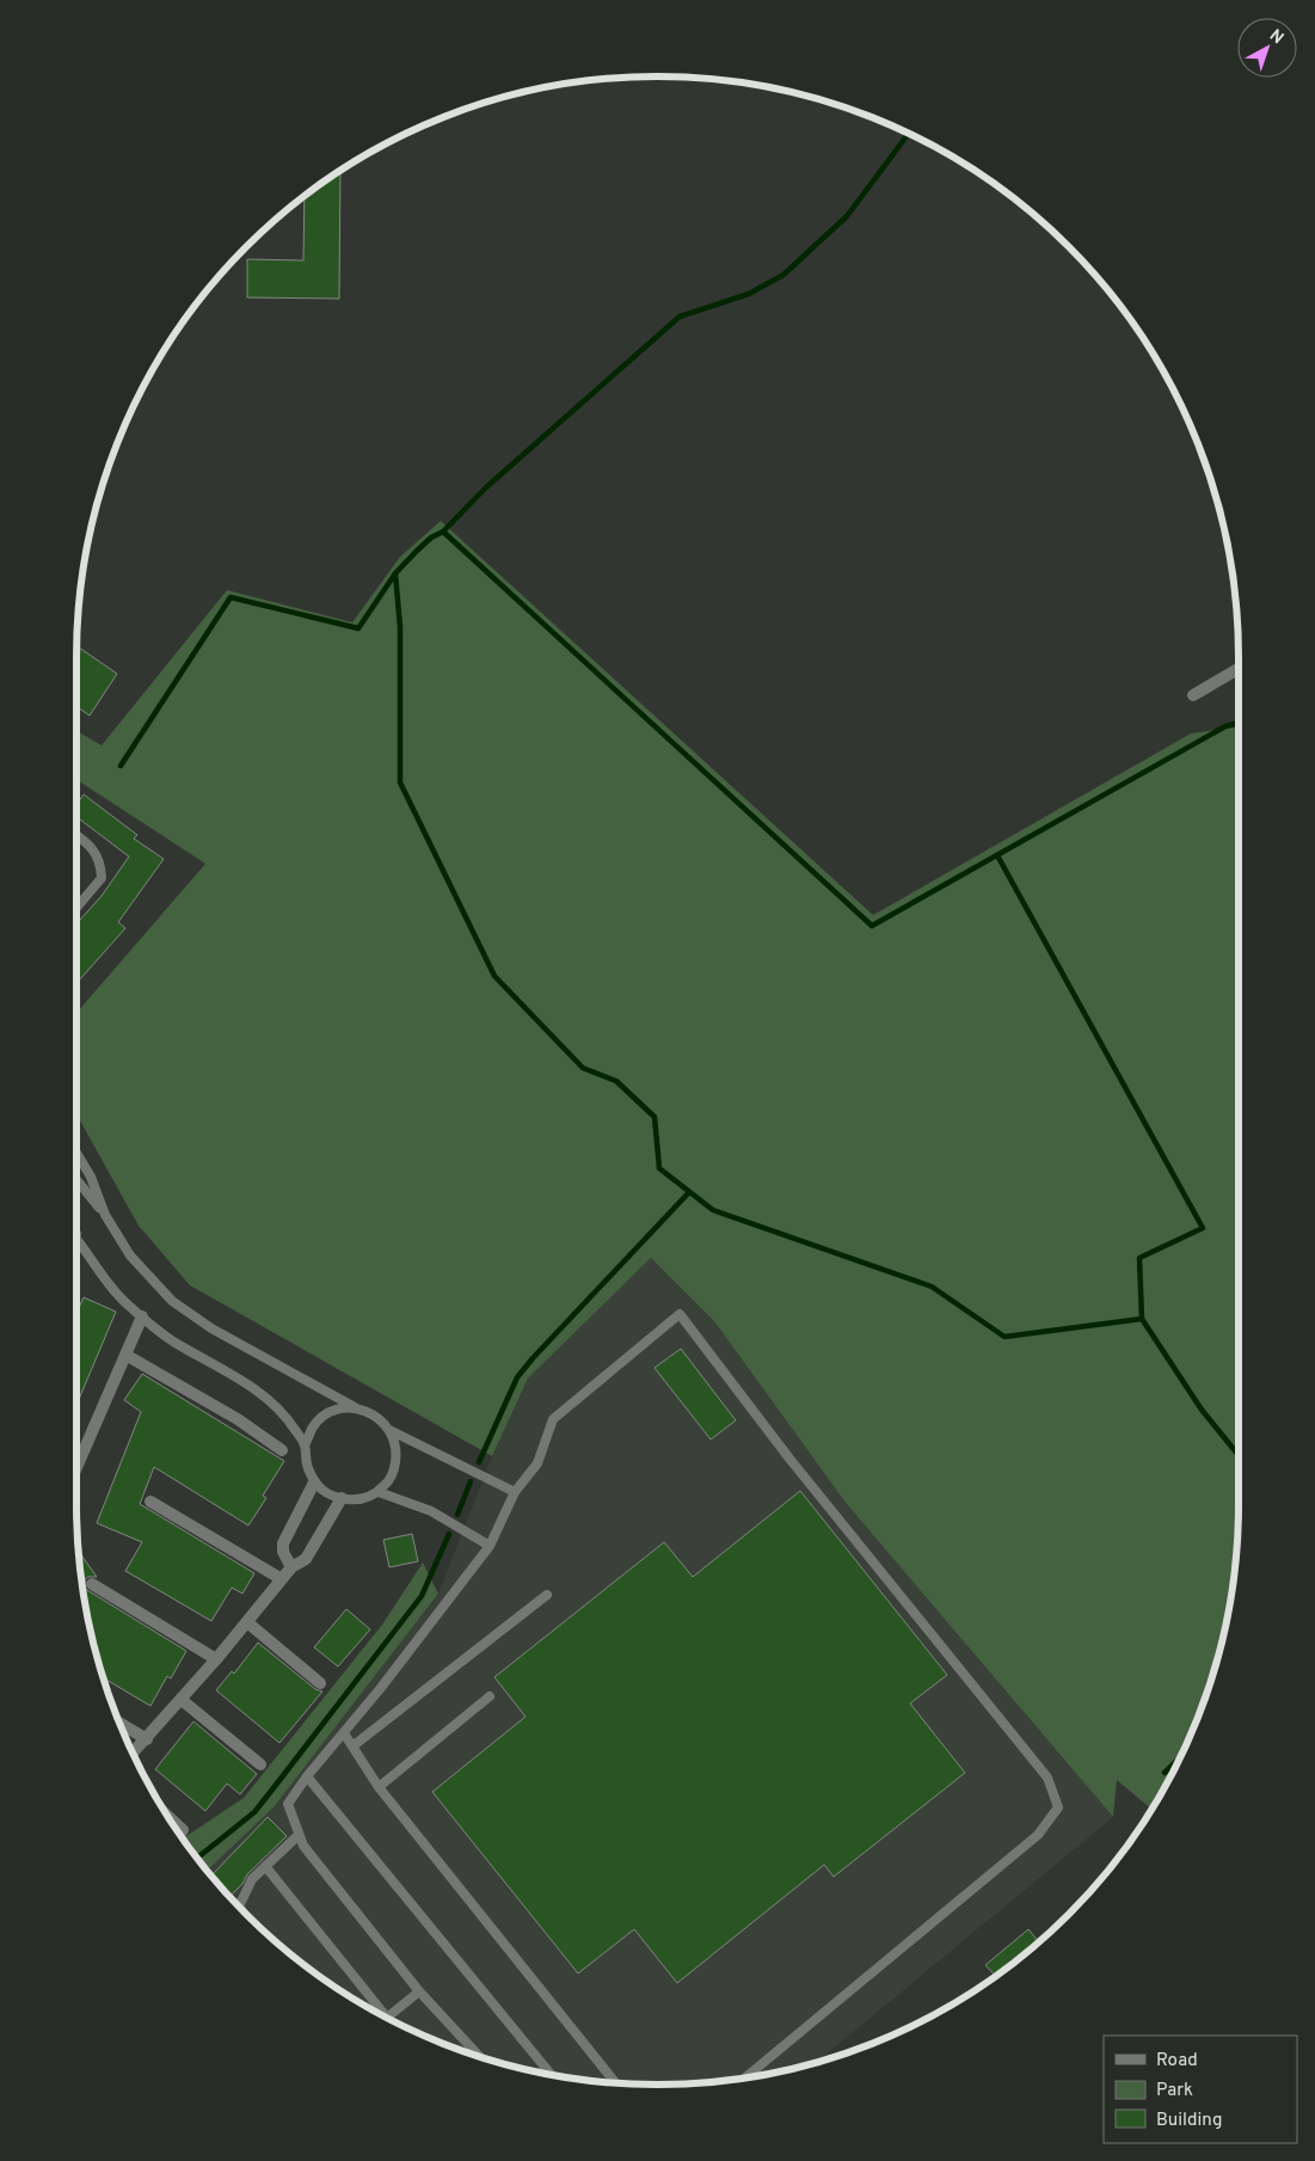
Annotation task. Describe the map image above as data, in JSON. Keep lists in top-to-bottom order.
{
  "legend": ["Road", "Park", "Building"],
  "north": "top right"
}
